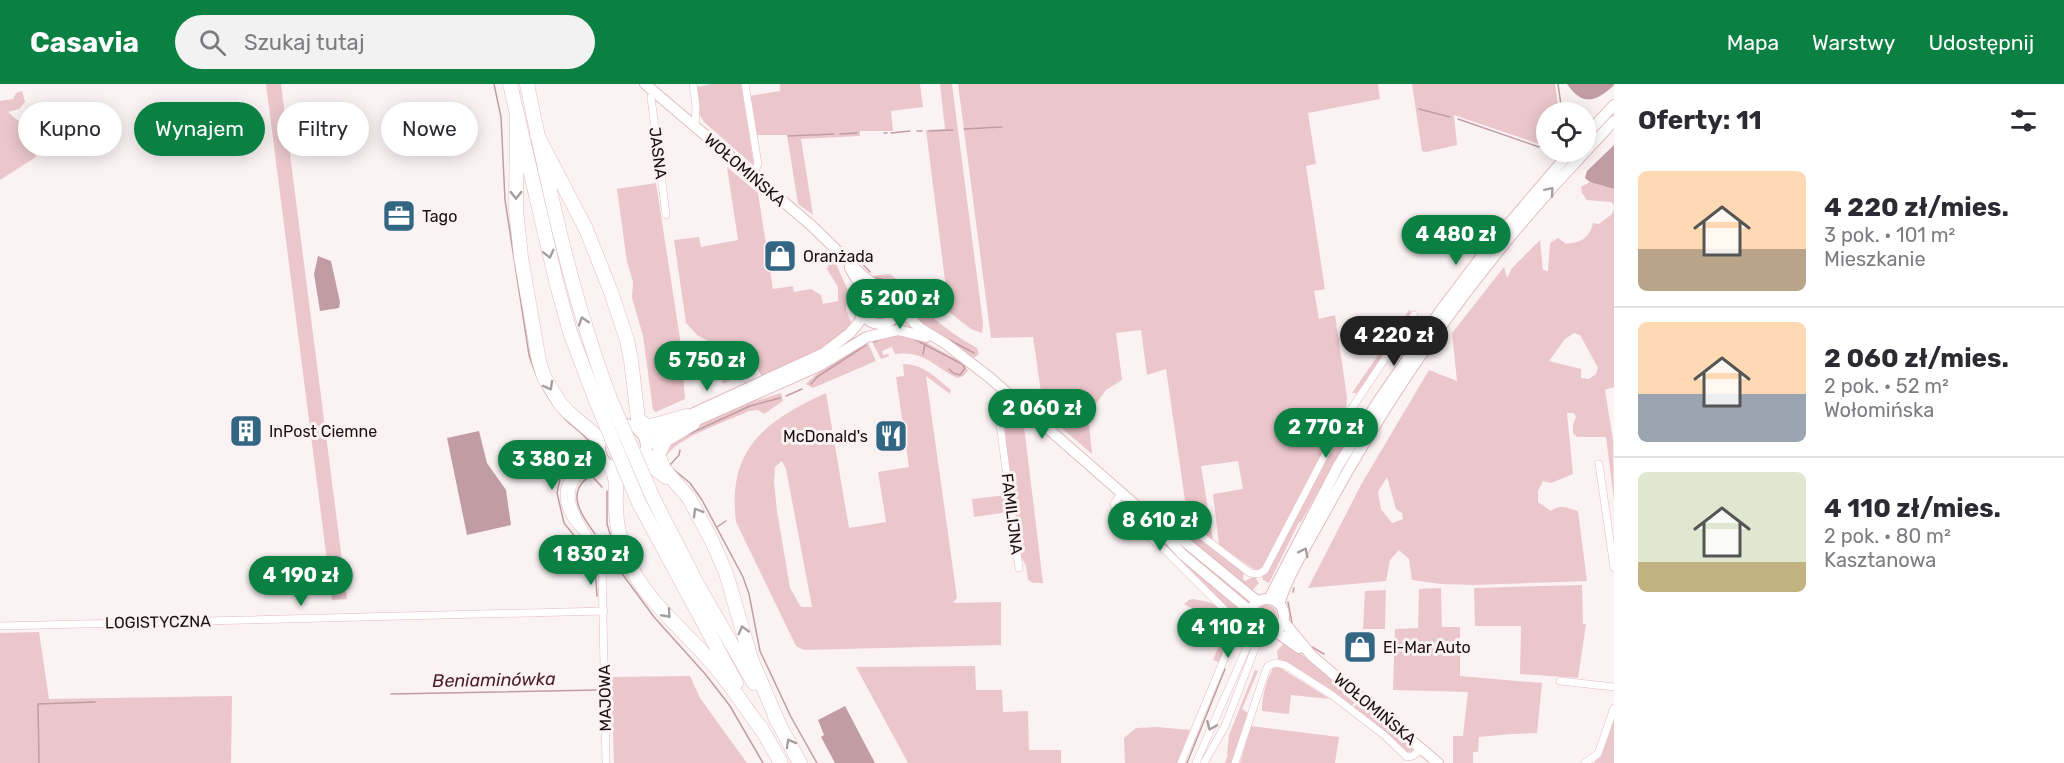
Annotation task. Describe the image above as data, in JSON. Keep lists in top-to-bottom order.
{
  "streets": {
    "main road": ["WOŁOMIŃSKA"],
    "street": [
      "JASNA",
      "FAMILIJNA",
      "LOGISTYCZNA",
      "MAJOWA"
    ]
  },
  "crossings": [
    ["JASNA", "WOŁOMIŃSKA"],
    ["LOGISTYCZNA", "MAJOWA"]
  ],
  "water": ["Beniaminówka"],
  "places": {
    "office": ["Tago"],
    "shop": ["Oranżada", "El-Mar Auto"],
    "building": ["InPost Ciemne"],
    "restaurant": ["McDonald's"]
  },
  "page": {
    "header": "Casavia",
    "search": "Szukaj tutaj",
    "nav": ["Mapa", "Warstwy", "Udostępnij"],
    "heading": "Oferty: 11",
    "chip": [
      "Kupno",
      "Wynajem",
      "Filtry",
      "Nowe"
    ],
    "list": [
      {
        "name": "4 220 zł/mies.",
        "note": "3 pok. · 101 m² · Mieszkanie"
      },
      {
        "name": "2 060 zł/mies.",
        "note": "2 pok. · 52 m² · Wołomińska"
      },
      {
        "name": "4 110 zł/mies.",
        "note": "2 pok. · 80 m² · Kasztanowa"
      }
    ],
    "price": [
      "4 480 zł",
      "5 200 zł",
      "4 220 zł",
      "5 750 zł",
      "2 060 zł",
      "2 770 zł",
      "3 380 zł",
      "8 610 zł",
      "1 830 zł",
      "4 190 zł",
      "4 110 zł"
    ]
  }
}
